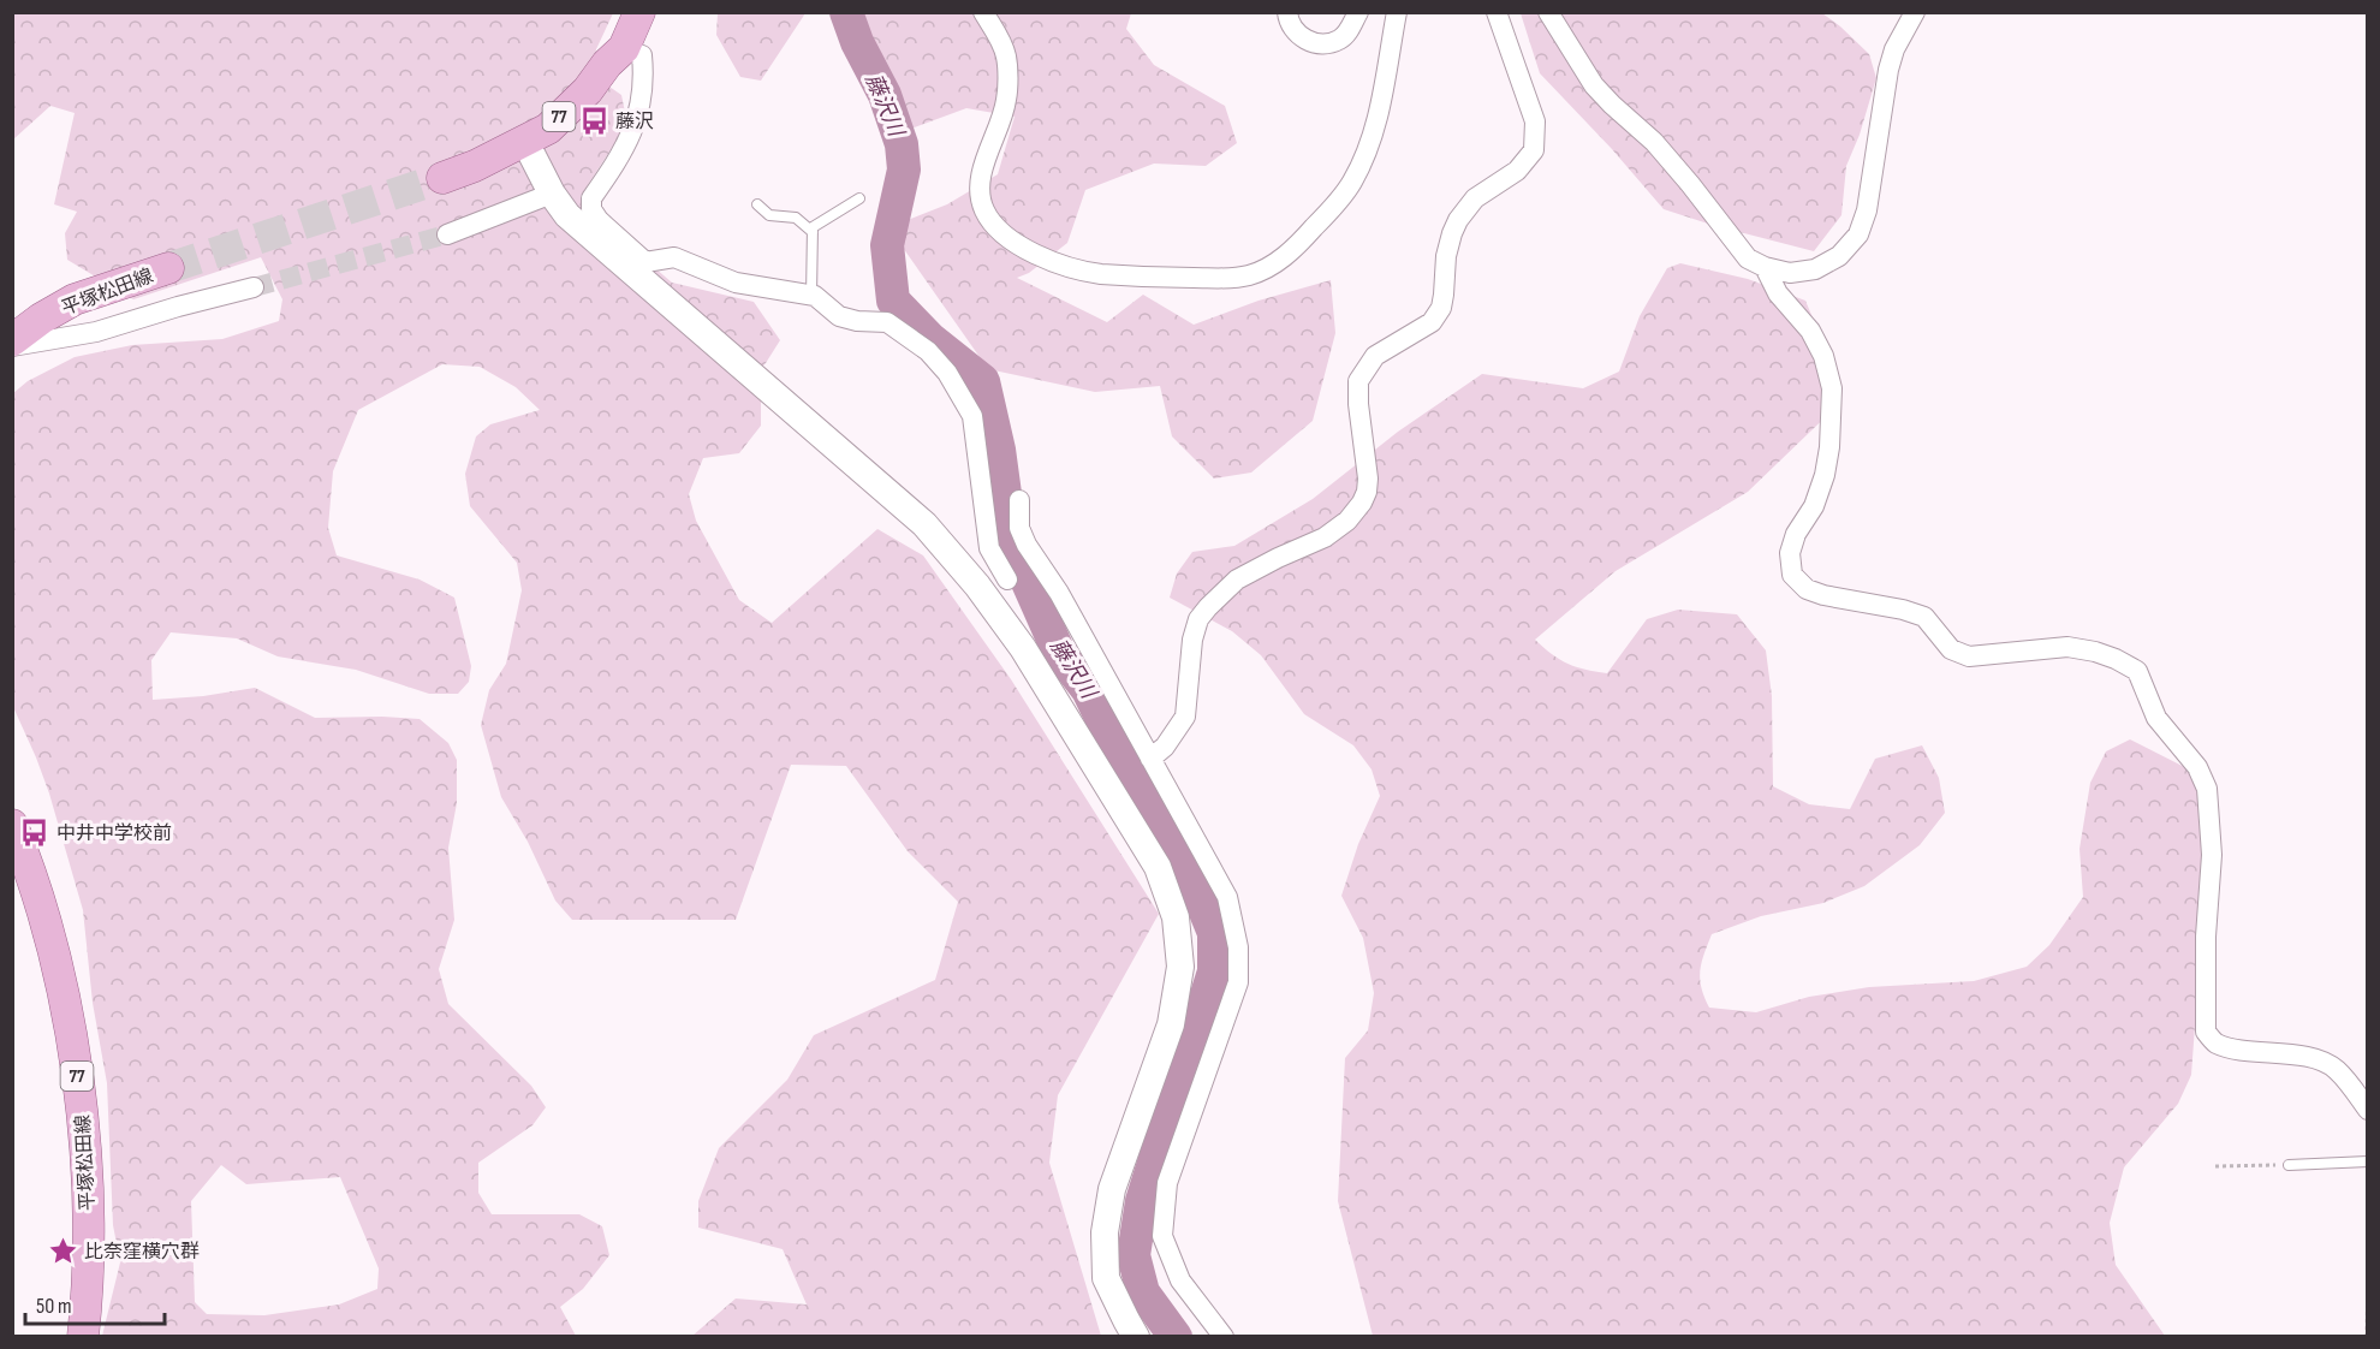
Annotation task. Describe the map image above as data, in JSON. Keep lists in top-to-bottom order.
{
  "streets": {
    "main road": ["77", "平塚松田線"]
  },
  "water": ["藤沢川"],
  "places": {
    "bus stop": ["藤沢", "中井中学校前"],
    "place": ["比奈窪横穴群"]
  },
  "scale_bar": "50 m"
}
